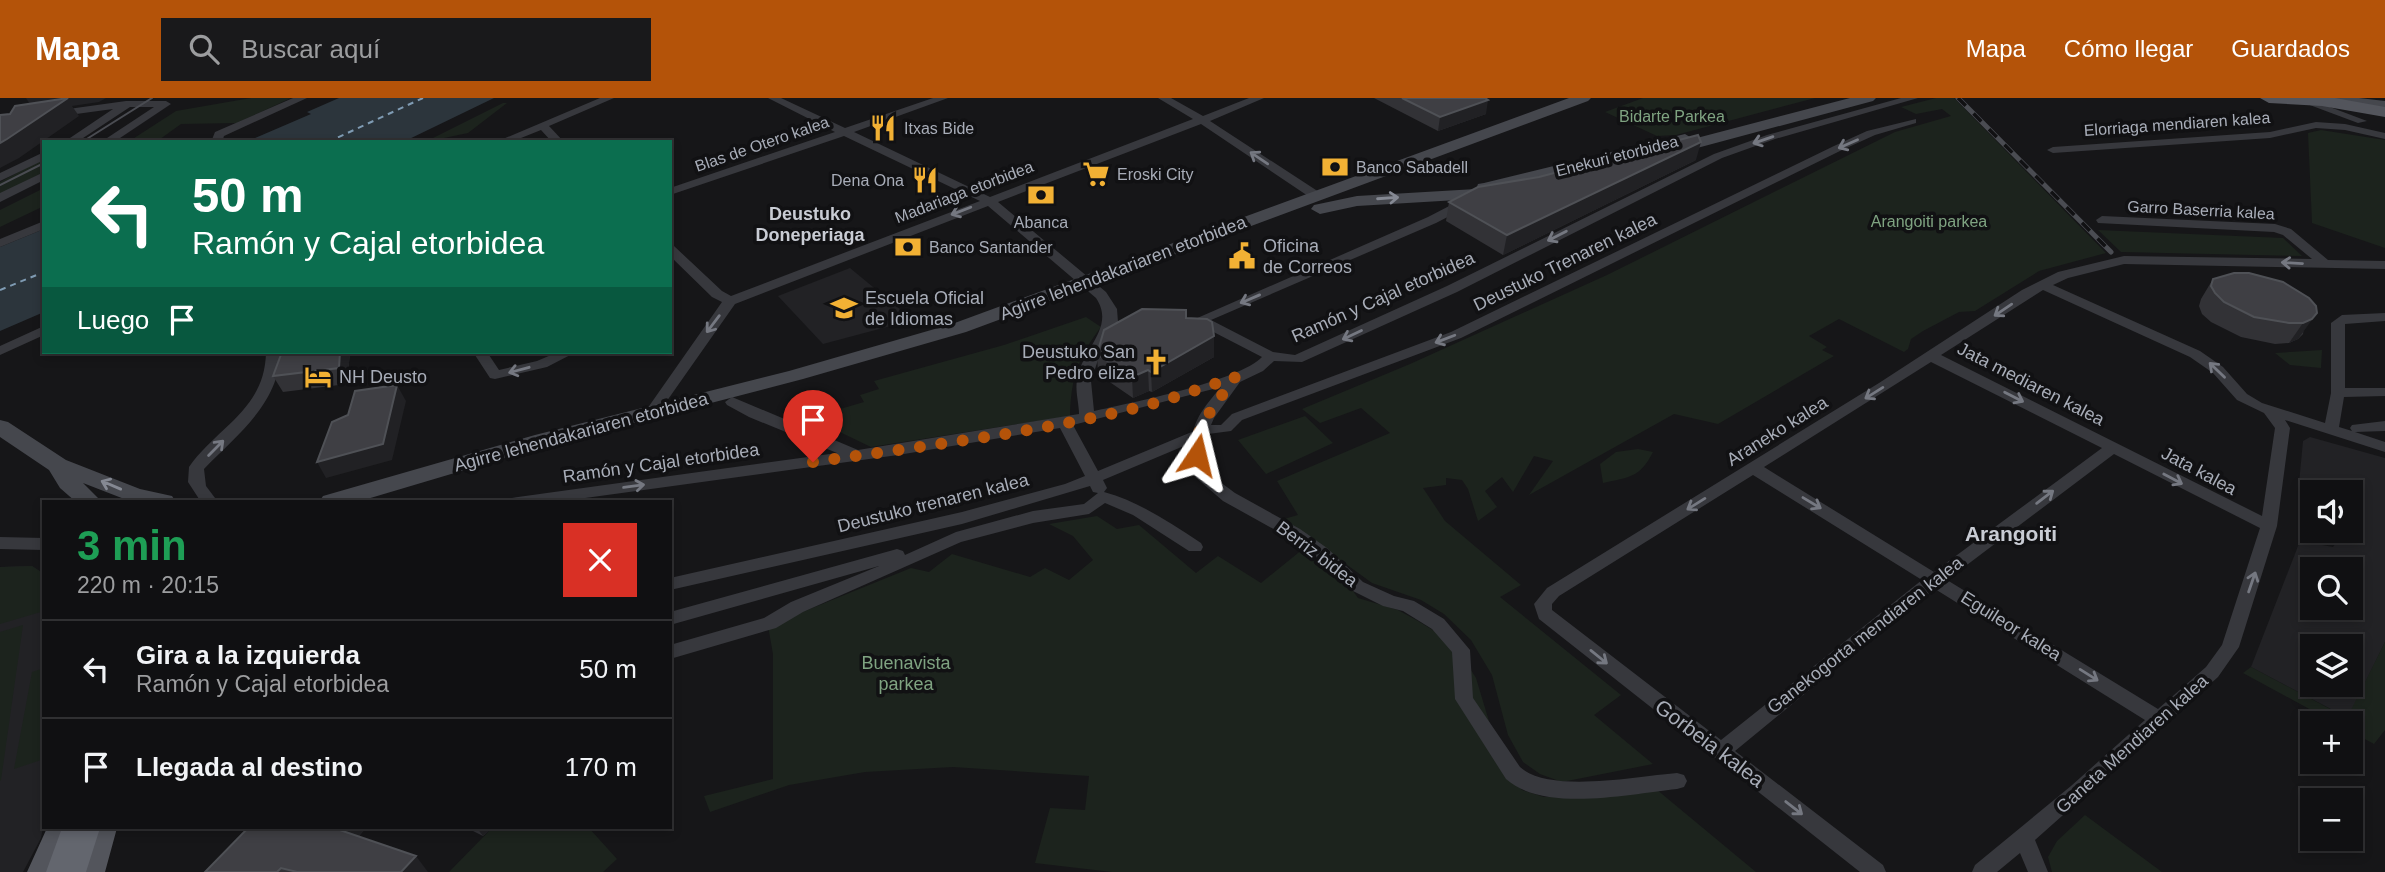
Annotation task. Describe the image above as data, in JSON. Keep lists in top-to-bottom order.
{
  "streets": {
    "main road": ["Enekuri etorbidea", "Agirre lehendakariaren etorbidea"],
    "street": [
      "Elorriaga mendiaren kalea",
      "Blas de Otero kalea",
      "Madariaga etorbidea",
      "Garro Baserria kalea",
      "Deustuko Trenaren kalea",
      "Ramón y Cajal etorbidea",
      "Jata mediaren kalea",
      "Araneko kalea",
      "Jata kalea",
      "Deustuko trenaren kalea",
      "Berriz bidea",
      "Eguileor kalea",
      "Ganekogorta mendiaren kalea",
      "Gorbeia kalea",
      "Ganeta Mendiaren kalea"
    ]
  },
  "crossings": [
    ["Enekuri etorbidea", "Agirre lehendakariaren etorbidea"],
    ["Garro Baserria kalea", "Araneko kalea"],
    ["Deustuko Trenaren kalea", "Ramón y Cajal etorbidea"],
    ["Deustuko Trenaren kalea", "Deustuko trenaren kalea"],
    ["Deustuko Trenaren kalea", "Berriz bidea"],
    ["Jata mediaren kalea", "Araneko kalea"],
    ["Jata mediaren kalea", "Jata kalea"],
    ["Jata mediaren kalea", "Ganekogorta mendiaren kalea"],
    ["Araneko kalea", "Eguileor kalea"],
    ["Araneko kalea", "Gorbeia kalea"],
    ["Jata kalea", "Ganekogorta mendiaren kalea"],
    ["Jata kalea", "Ganeta Mendiaren kalea"],
    ["Deustuko trenaren kalea", "Berriz bidea"],
    ["Eguileor kalea", "Ganekogorta mendiaren kalea"],
    ["Eguileor kalea", "Ganeta Mendiaren kalea"],
    ["Ganekogorta mendiaren kalea", "Gorbeia kalea"]
  ],
  "one_way": [
    "Madariaga etorbidea",
    "Araneko kalea",
    "Eguileor kalea",
    "Ganekogorta mendiaren kalea",
    "Gorbeia kalea",
    "Ganeta Mendiaren kalea"
  ],
  "districts": ["Deustuko Doneperiaga", "Arangoiti"],
  "parks": ["Bidarte Parkea", "Arangoiti parkea", "Buenavista parkea"],
  "places": {
    "restaurant": ["Itxas Bide", "Dena Ona"],
    "bank": ["Banco Sabadell", "Abanca", "Banco Santander"],
    "supermarket": ["Eroski City"],
    "public building": ["Oficina de Correos"],
    "school or university": ["Escuela Oficial de Idiomas"],
    "church": ["Deustuko San Pedro eliza"],
    "hotel": ["NH Deusto"]
  },
  "page": {
    "header": "Mapa",
    "search": "Buscar aquí",
    "nav": ["Mapa", "Cómo llegar", "Guardados"],
    "turn": ["50 m", "Ramón y Cajal etorbidea"],
    "then": "Luego",
    "map_buttons": ["+", "−"],
    "heading": ["3 min", "220 m · 20:15"],
    "list": [
      {
        "name": "Gira a la izquierda",
        "note": "Ramón y Cajal etorbidea",
        "value": "50 m"
      },
      {
        "name": "Llegada al destino",
        "value": "170 m"
      }
    ]
  }
}
